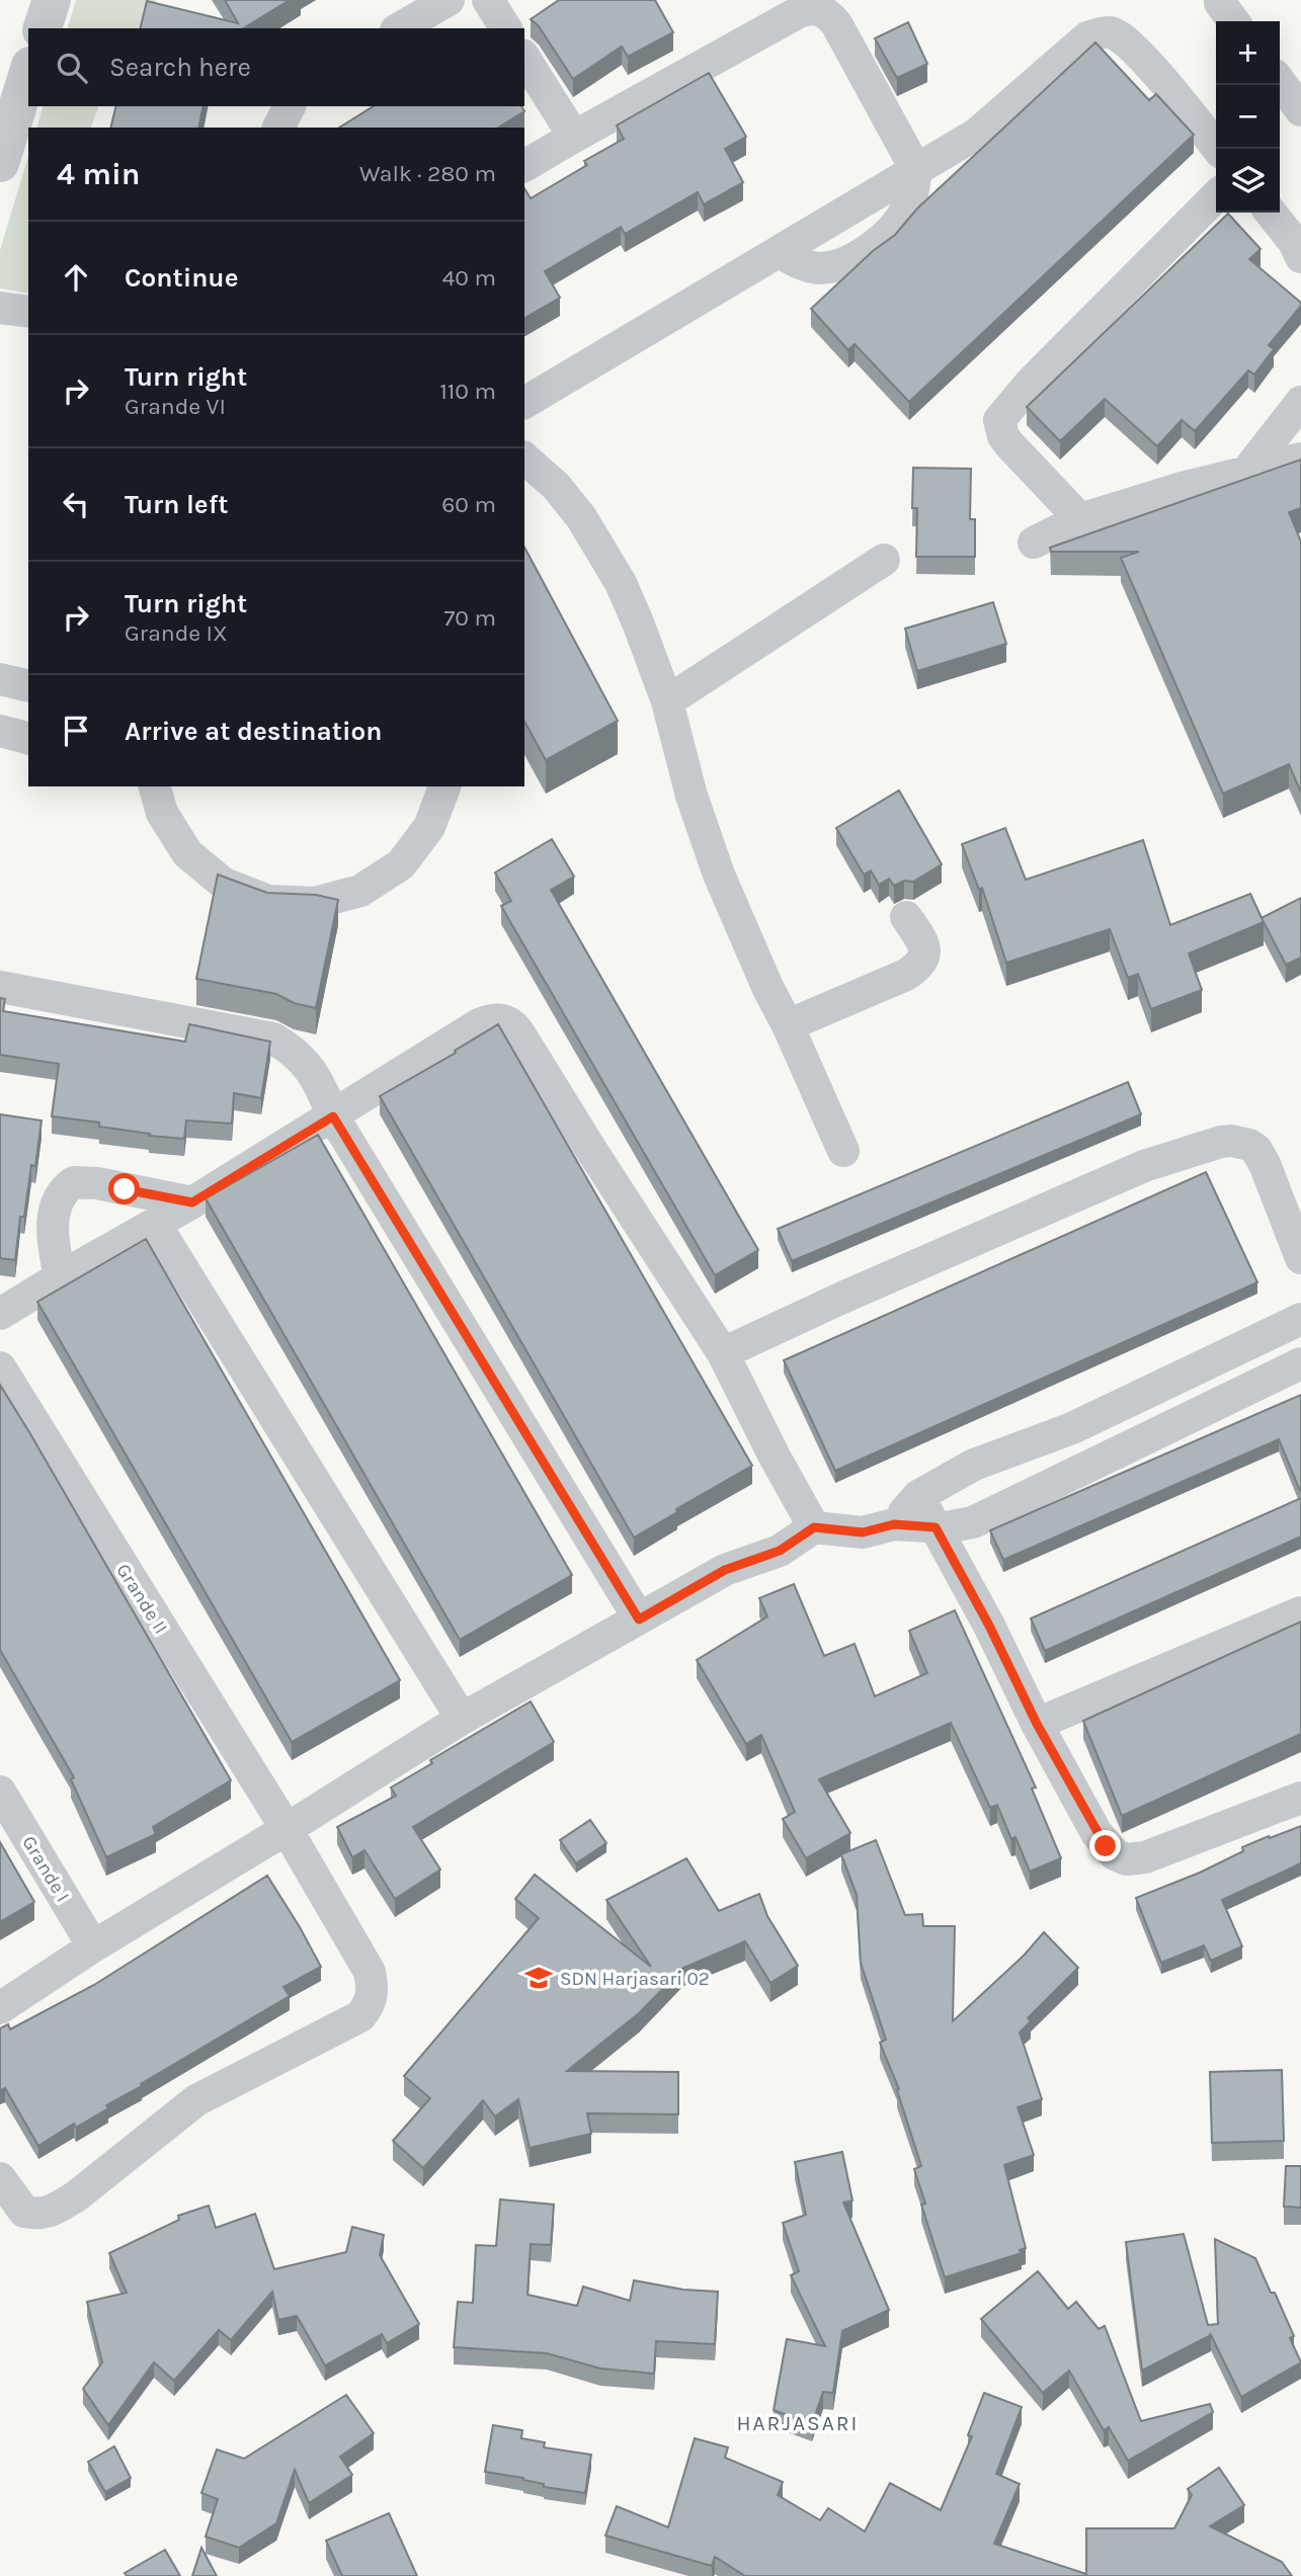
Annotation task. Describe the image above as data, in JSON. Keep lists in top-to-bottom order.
{
  "streets": {
    "street": ["Grande II", "Grande I"]
  },
  "districts": ["HARJASARI"],
  "places": {
    "school or university": ["SDN Harjasari 02"]
  },
  "page": {
    "map_buttons": ["+", "−"],
    "search": "Search here",
    "heading": ["4 min", "Walk · 280 m"],
    "list": [
      ["Continue", "40 m"],
      ["Turn right", "Grande VI", "110 m"],
      ["Turn left", "60 m"],
      ["Turn right", "Grande IX", "70 m"],
      "Arrive at destination"
    ]
  }
}
